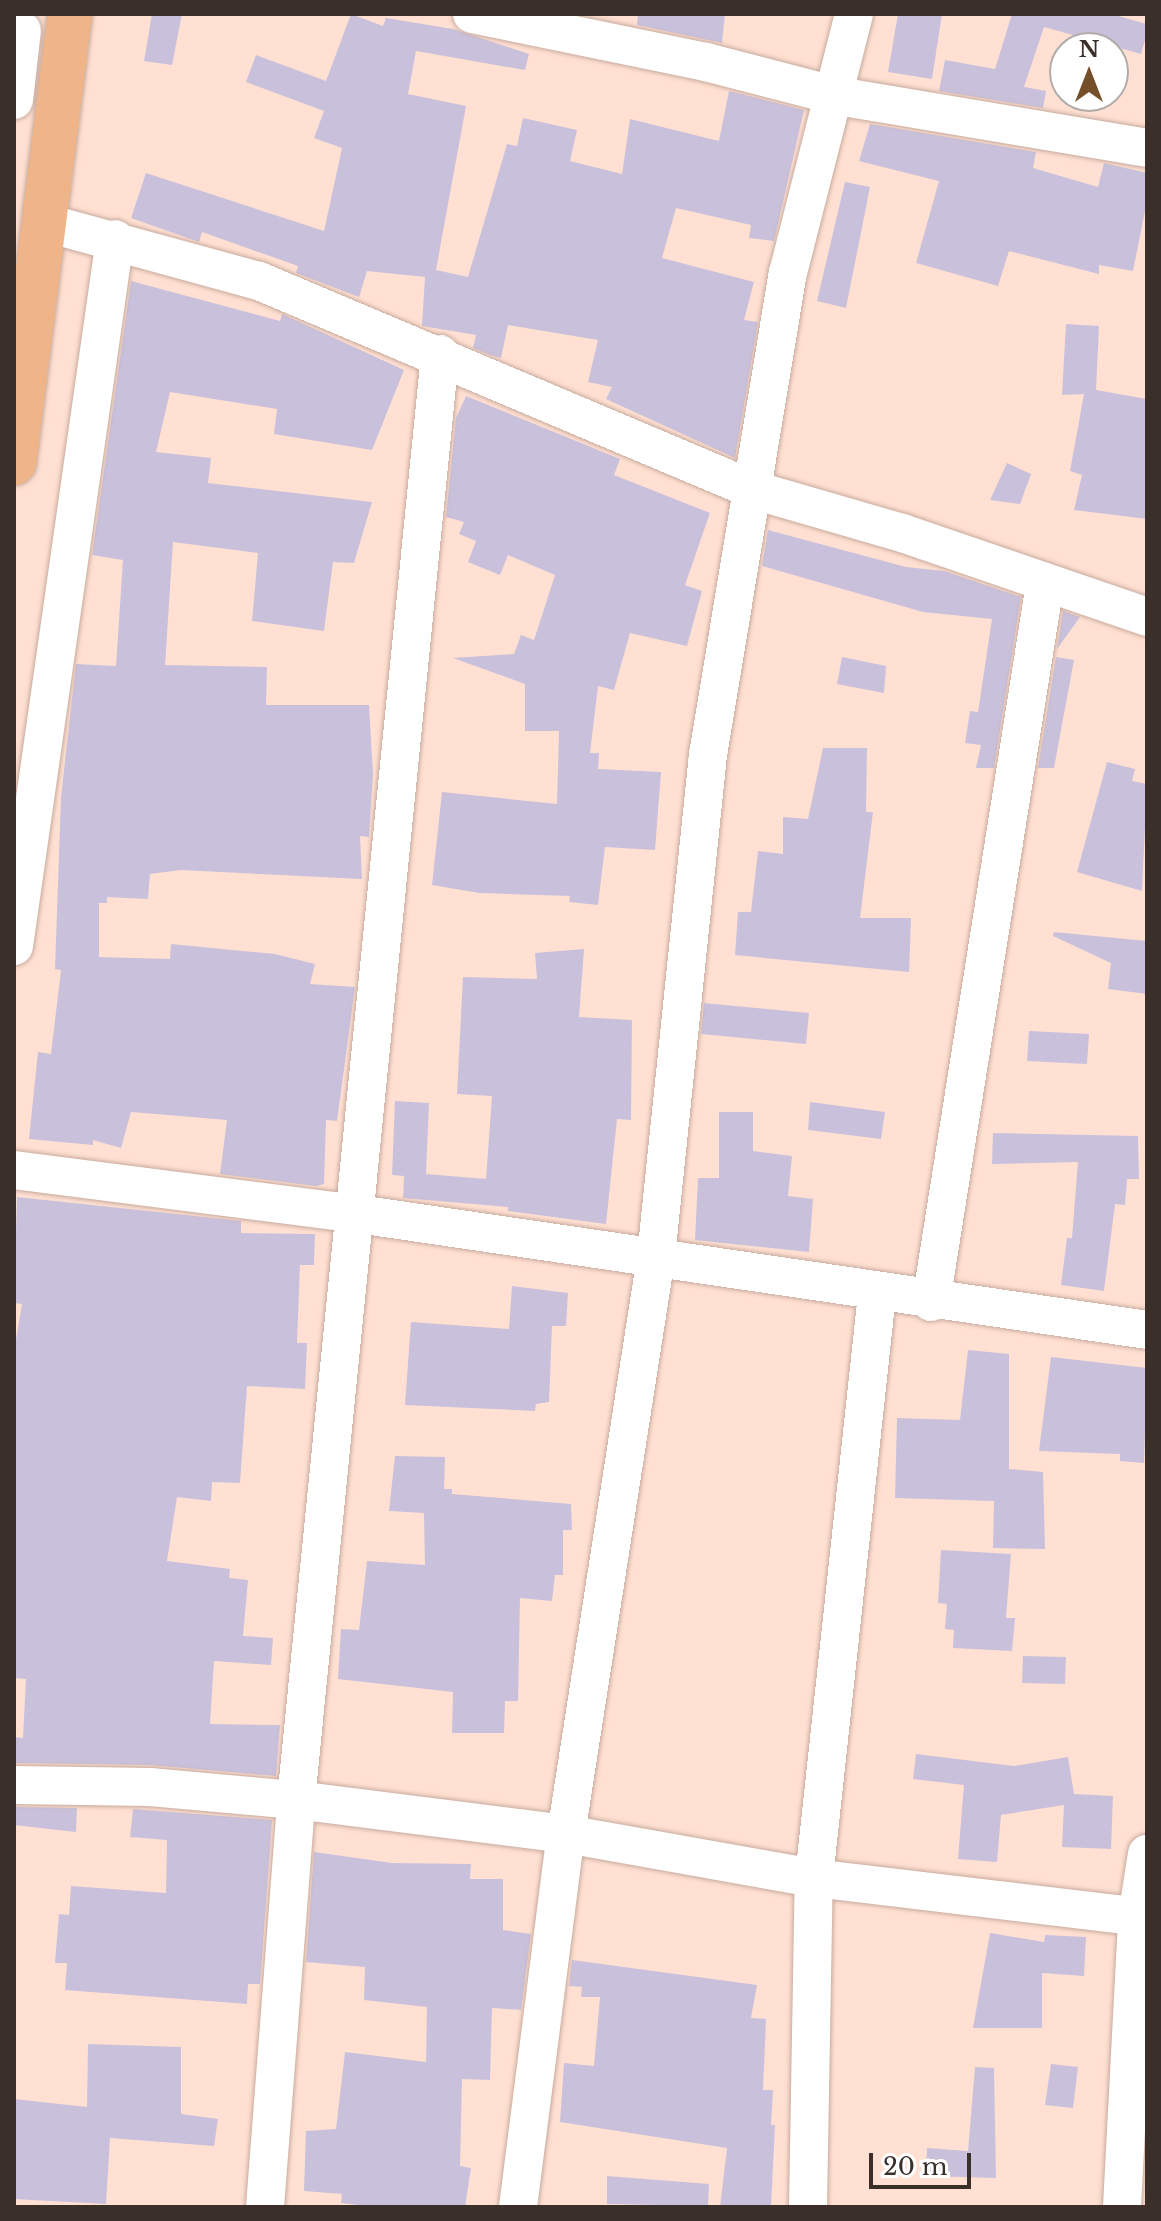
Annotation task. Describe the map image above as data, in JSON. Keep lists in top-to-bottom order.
{
  "scale_bar": "20 m",
  "north": "top"
}
